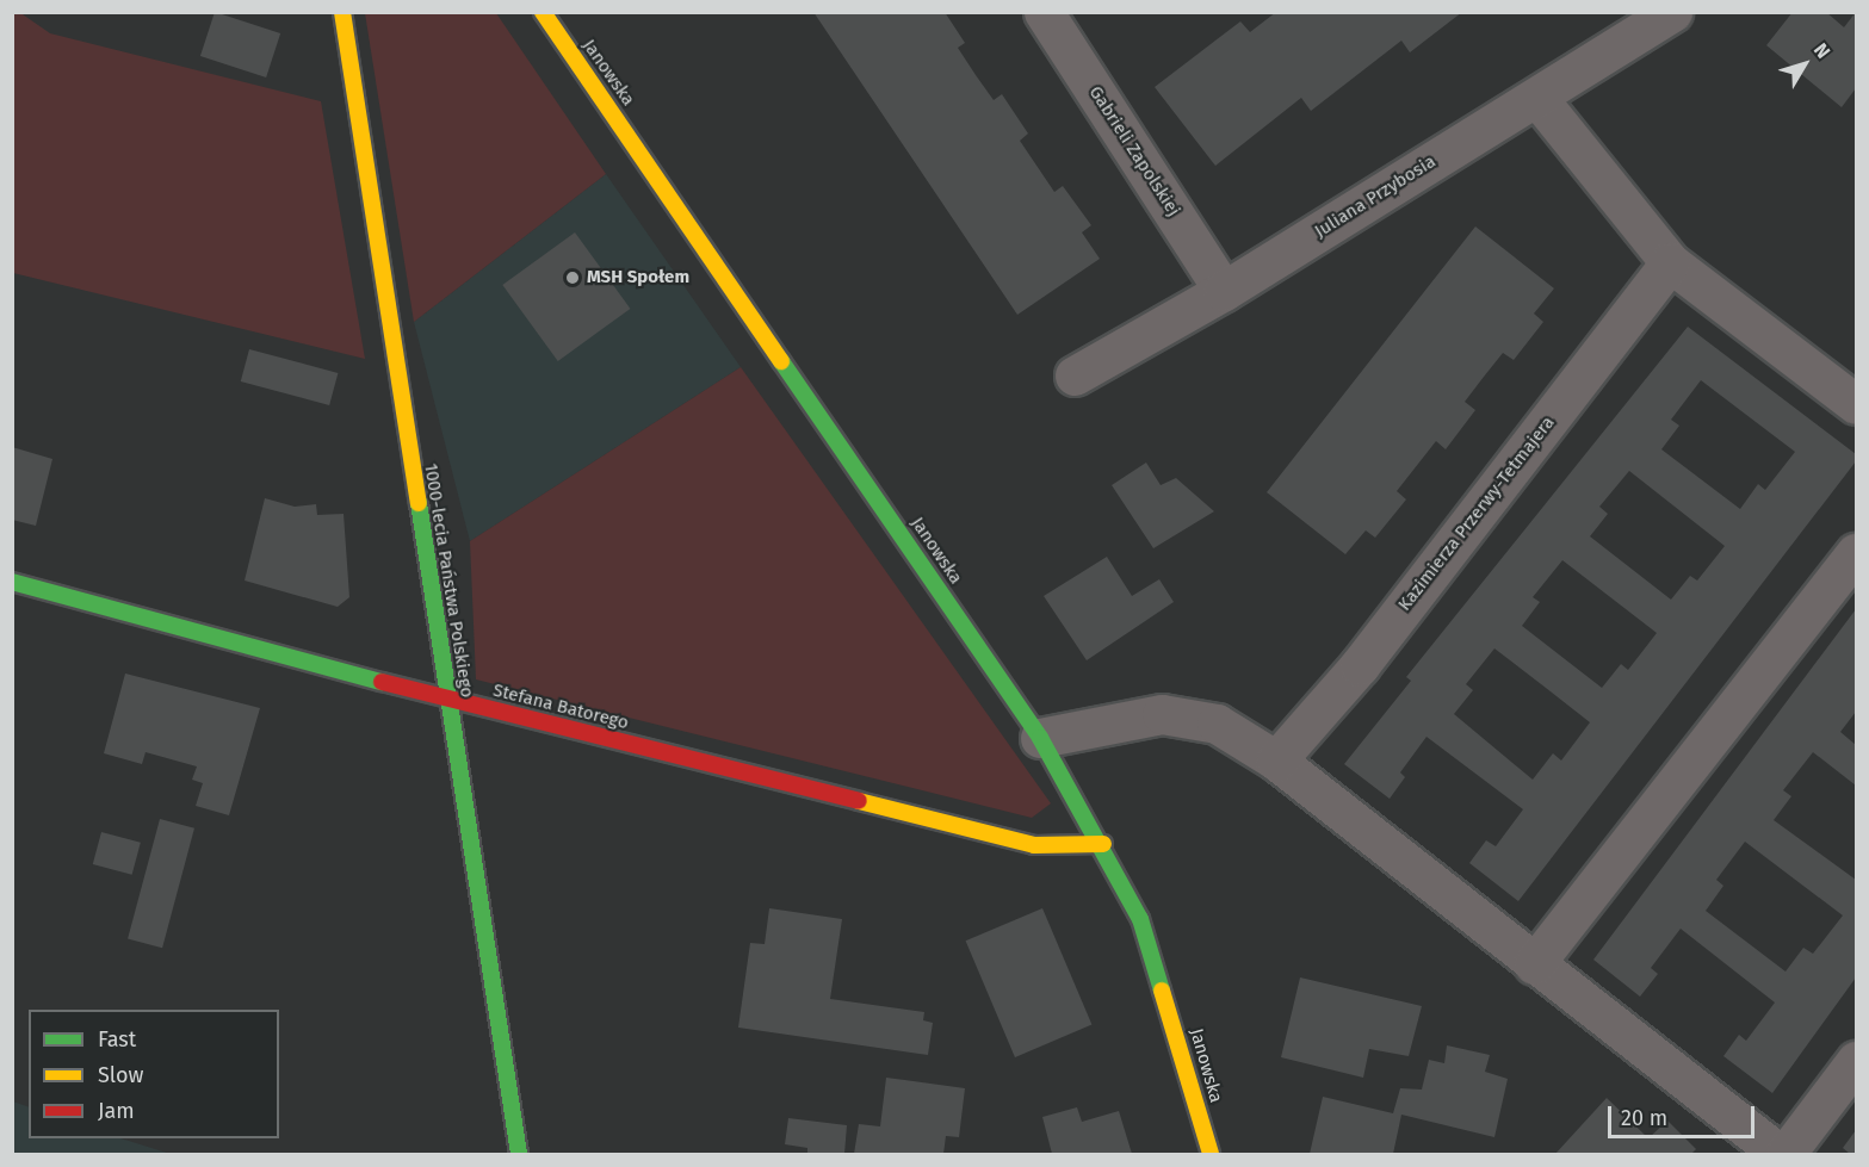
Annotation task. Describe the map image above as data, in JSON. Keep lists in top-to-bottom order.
{
  "streets": {
    "street": [
      "Janowska",
      "Gabrieli Zapolskiej",
      "Juliana Przybosia",
      "Kazimierza Przerwy-Tetmajera",
      "1000-lecia Państwa Polskiego",
      "Stefana Batorego"
    ]
  },
  "crossings": [
    ["Janowska", "Stefana Batorego"],
    ["Gabrieli Zapolskiej", "Juliana Przybosia"],
    ["1000-lecia Państwa Polskiego", "Stefana Batorego"]
  ],
  "places": ["MSH Społem"],
  "legend": ["Fast", "Slow", "Jam"],
  "scale_bar": "20 m",
  "north": "top right"
}
